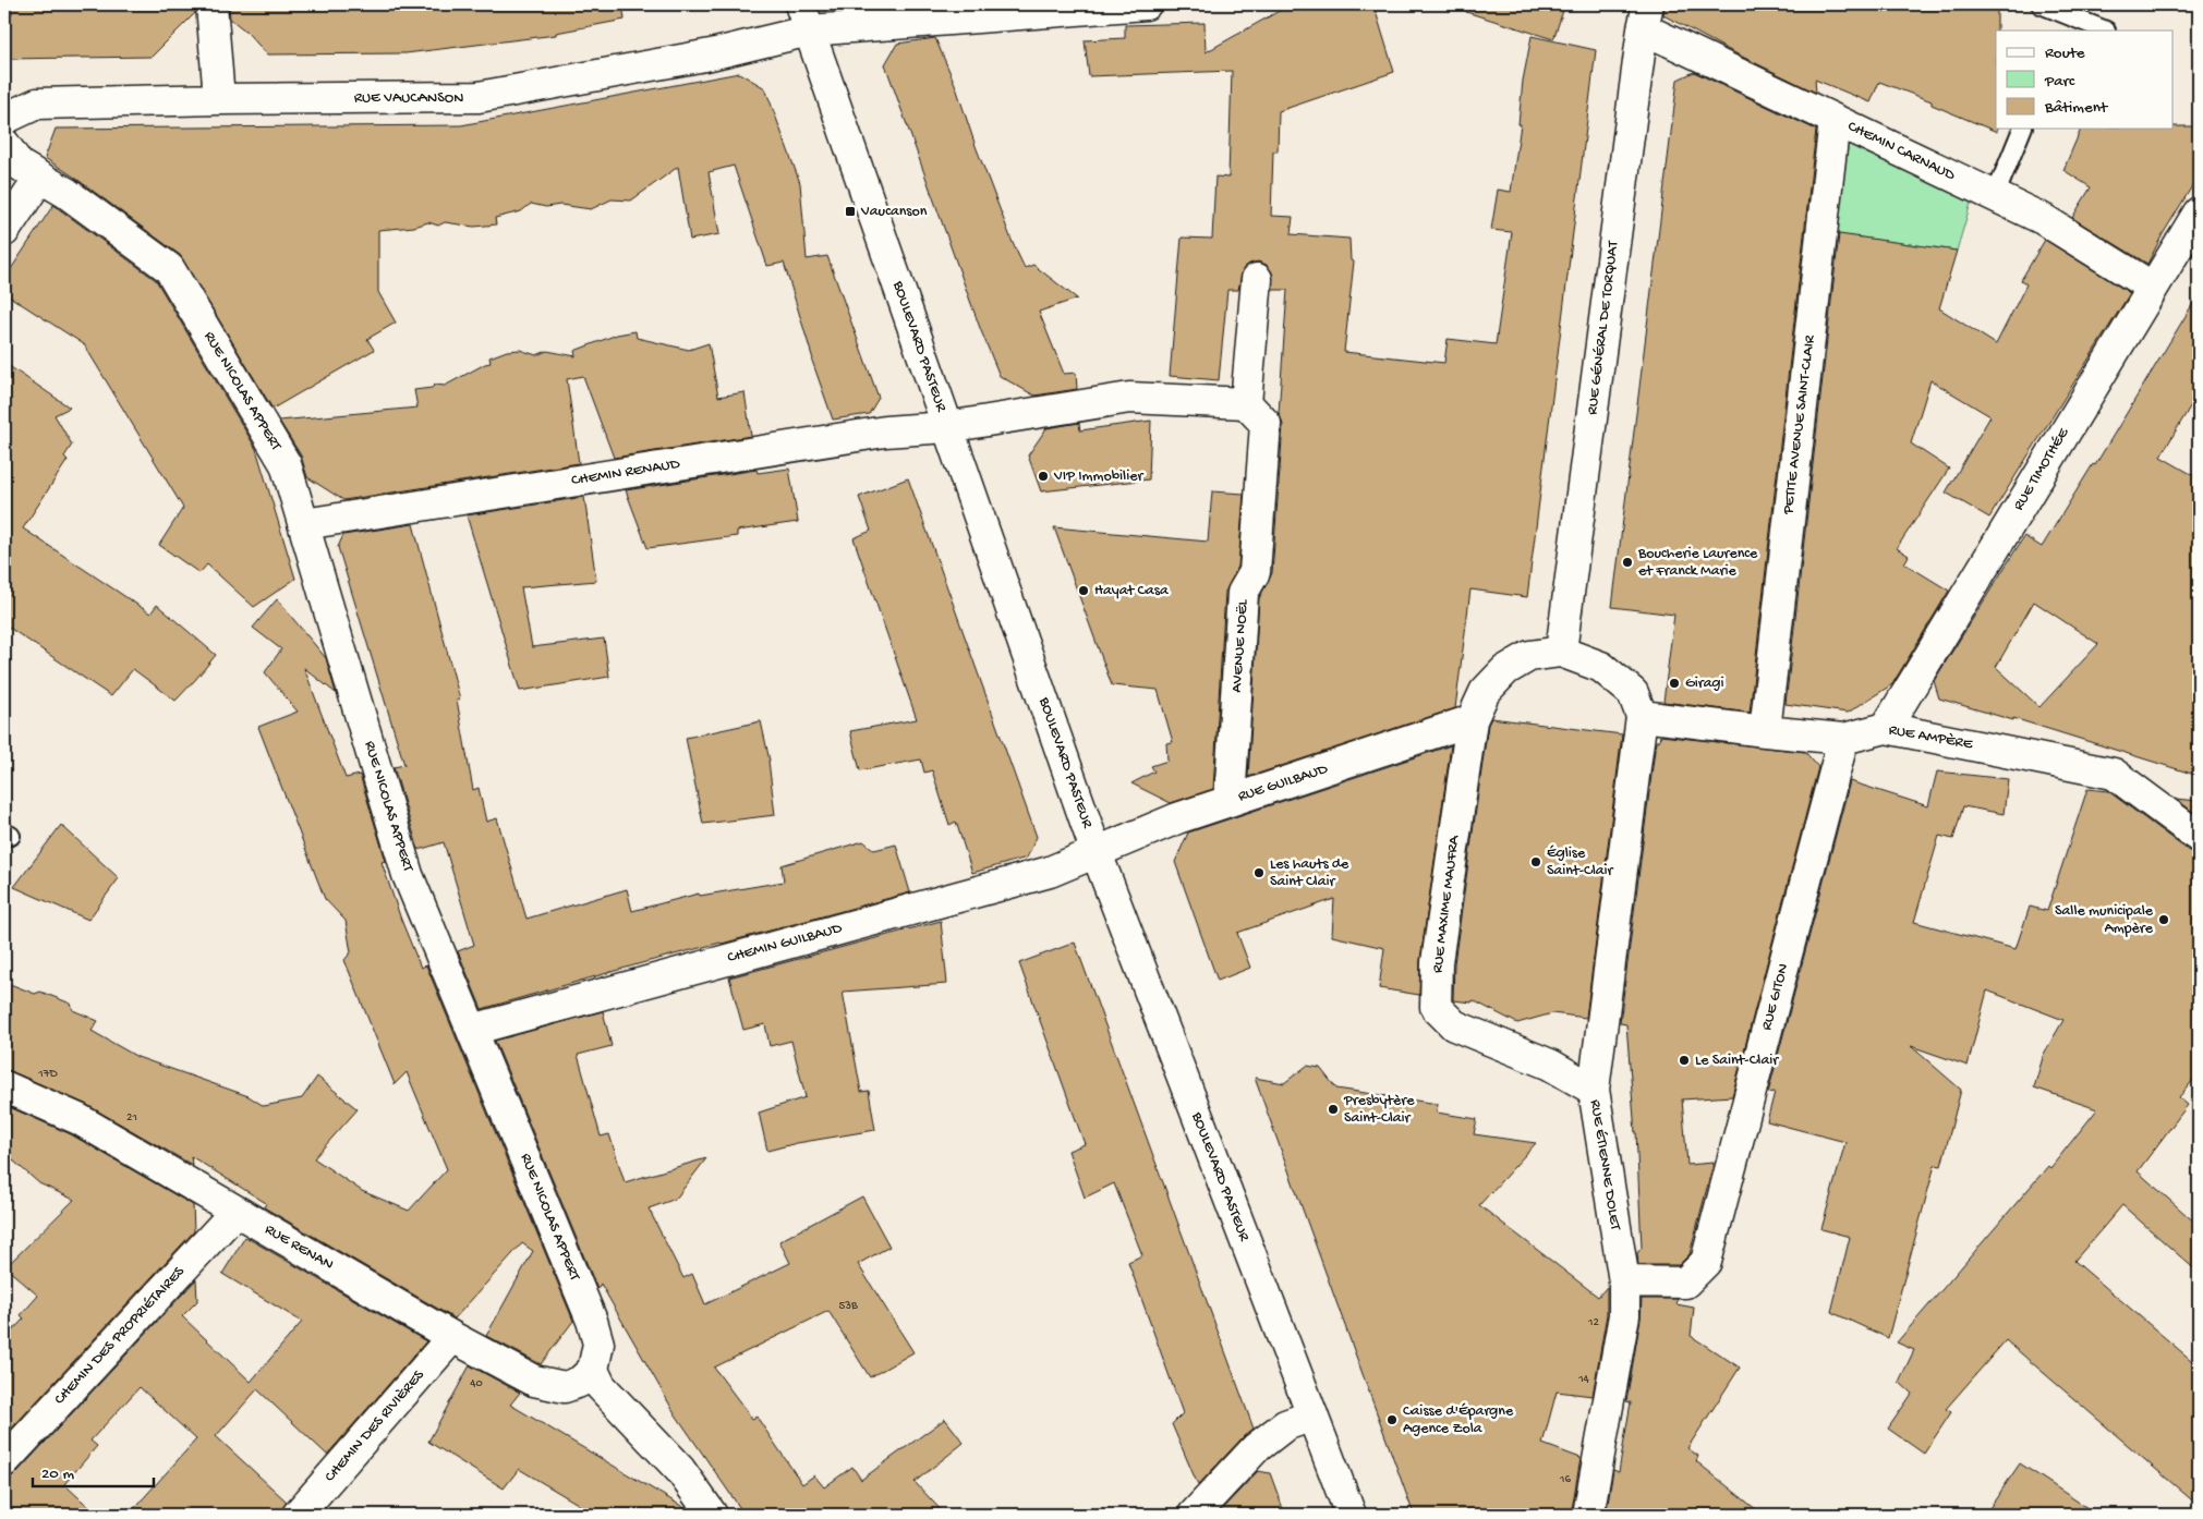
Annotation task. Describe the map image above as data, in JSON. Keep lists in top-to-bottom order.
{
  "streets": {
    "street": [
      "RUE VAUCANSON",
      "CHEMIN CARNAUD",
      "RUE GÉNÉRAL DE TORQUAT",
      "BOULEVARD PASTEUR",
      "RUE NICOLAS APPERT",
      "PETITE AVENUE SAINT-CLAIR",
      "RUE TIMOTHÉE",
      "CHEMIN RENAUD",
      "AVENUE NOËL",
      "RUE AMPÈRE",
      "RUE GUILBAUD",
      "RUE MAXIME MAUFRA",
      "CHEMIN GUILBAUD",
      "RUE GITON",
      "RUE ÉTIENNE DOLET",
      "RUE RENAN",
      "CHEMIN DES PROPRIÉTAIRES",
      "CHEMIN DES RIVIÈRES"
    ]
  },
  "crossings": [
    ["RUE VAUCANSON", "BOULEVARD PASTEUR"],
    ["CHEMIN CARNAUD", "RUE GÉNÉRAL DE TORQUAT"],
    ["CHEMIN CARNAUD", "PETITE AVENUE SAINT-CLAIR"],
    ["CHEMIN CARNAUD", "RUE TIMOTHÉE"],
    ["RUE GÉNÉRAL DE TORQUAT", "RUE MAXIME MAUFRA"],
    ["BOULEVARD PASTEUR", "CHEMIN RENAUD"],
    ["BOULEVARD PASTEUR", "RUE GUILBAUD"],
    ["BOULEVARD PASTEUR", "CHEMIN GUILBAUD"],
    ["RUE NICOLAS APPERT", "CHEMIN RENAUD"],
    ["RUE NICOLAS APPERT", "CHEMIN GUILBAUD"],
    ["RUE NICOLAS APPERT", "RUE RENAN"],
    ["PETITE AVENUE SAINT-CLAIR", "RUE AMPÈRE"],
    ["RUE TIMOTHÉE", "RUE AMPÈRE"],
    ["AVENUE NOËL", "RUE GUILBAUD"],
    ["RUE AMPÈRE", "RUE GITON"],
    ["RUE AMPÈRE", "RUE ÉTIENNE DOLET"],
    ["RUE GUILBAUD", "RUE MAXIME MAUFRA"],
    ["RUE GUILBAUD", "CHEMIN GUILBAUD"],
    ["RUE MAXIME MAUFRA", "RUE ÉTIENNE DOLET"],
    ["RUE GITON", "RUE ÉTIENNE DOLET"],
    ["RUE RENAN", "CHEMIN DES PROPRIÉTAIRES"],
    ["RUE RENAN", "CHEMIN DES RIVIÈRES"]
  ],
  "places": {
    "transit": ["Vaucanson"],
    "other": [
      "VIP Immobilier",
      "Boucherie Laurence et Franck Marie",
      "Hayat Casa",
      "Giragi",
      "Église Saint-Clair",
      "Les hauts de Saint Clair",
      "Salle municipale Ampère",
      "Le Saint-Clair",
      "Presbytère Saint-Clair",
      "Caisse d'Épargne Agence Zola"
    ]
  },
  "house_numbers": [
    "17D",
    "21",
    "53B",
    "12",
    "14",
    "40",
    "16"
  ],
  "legend": ["Route", "Parc", "Bâtiment"],
  "scale_bar": "20 m"
}
